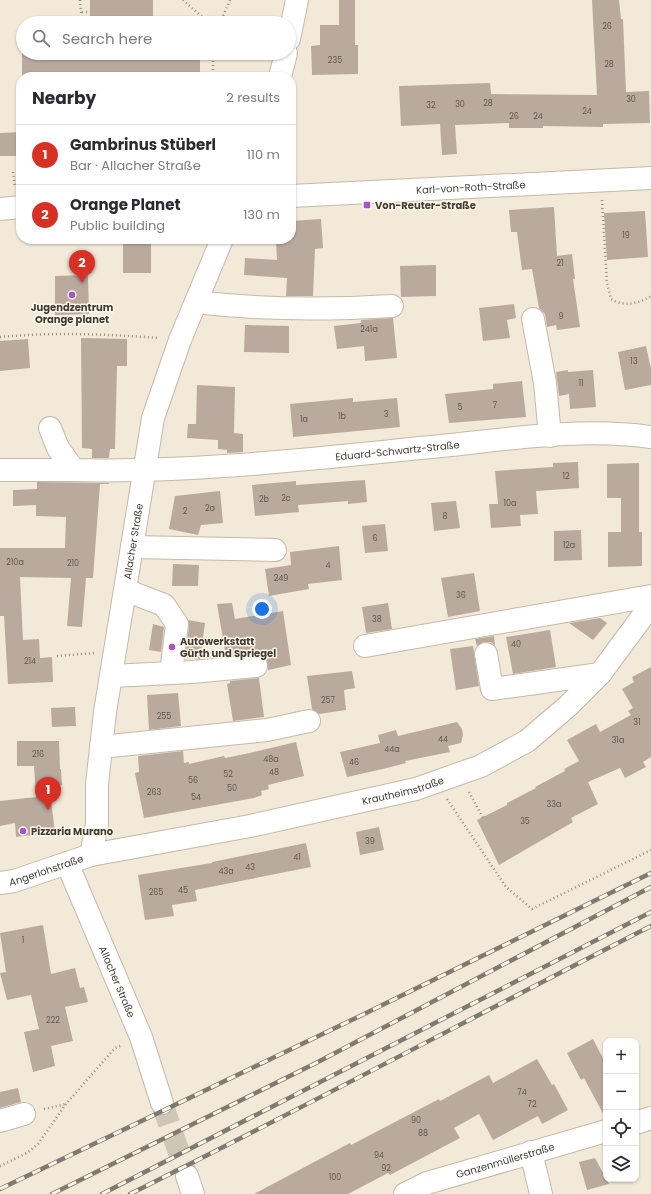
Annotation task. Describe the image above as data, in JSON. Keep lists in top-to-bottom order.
{
  "streets": {
    "street": [
      "Karl-von-Roth-Straße",
      "Eduard-Schwartz-Straße",
      "Allacher Straße",
      "Krautheimstraße",
      "Angerlohstraße",
      "Ganzenmüllerstraße"
    ]
  },
  "crossings": [
    ["Eduard-Schwartz-Straße", "Allacher Straße"],
    ["Allacher Straße", "Krautheimstraße"],
    ["Allacher Straße", "Angerlohstraße"],
    ["Krautheimstraße", "Angerlohstraße"]
  ],
  "places": {
    "transit": ["Von-Reuter-Straße"],
    "other": ["Jugendzentrum Orange planet", "Autowerkstatt Gürth und Spriegel", "Pizzaria Murano"]
  },
  "house_numbers": [
    "26",
    "235",
    "28",
    "30",
    "28",
    "30",
    "32",
    "24",
    "26",
    "24",
    "19",
    "21",
    "9",
    "241a",
    "13",
    "11",
    "7",
    "5",
    "3",
    "1b",
    "1a",
    "12",
    "2c",
    "2b",
    "10a",
    "2a",
    "2",
    "8",
    "6",
    "12a",
    "210a",
    "210",
    "4",
    "249",
    "36",
    "38",
    "40",
    "214",
    "257",
    "255",
    "31",
    "44",
    "31a",
    "44a",
    "216",
    "48a",
    "46",
    "48",
    "52",
    "56",
    "50",
    "263",
    "54",
    "33a",
    "35",
    "39",
    "41",
    "43",
    "43a",
    "45",
    "265",
    "1",
    "222",
    "74",
    "72",
    "90",
    "88",
    "94",
    "92",
    "100"
  ],
  "page": {
    "search": "Search here",
    "heading": ["Nearby", "2 results"],
    "list": [
      {
        "mark": "1",
        "name": "Gambrinus Stüberl",
        "note": "Bar · Allacher Straße",
        "value": "110 m"
      },
      {
        "mark": "2",
        "name": "Orange Planet",
        "note": "Public building",
        "value": "130 m"
      }
    ],
    "pins": ["2", "1"],
    "map_buttons": ["+", "−"]
  }
}
